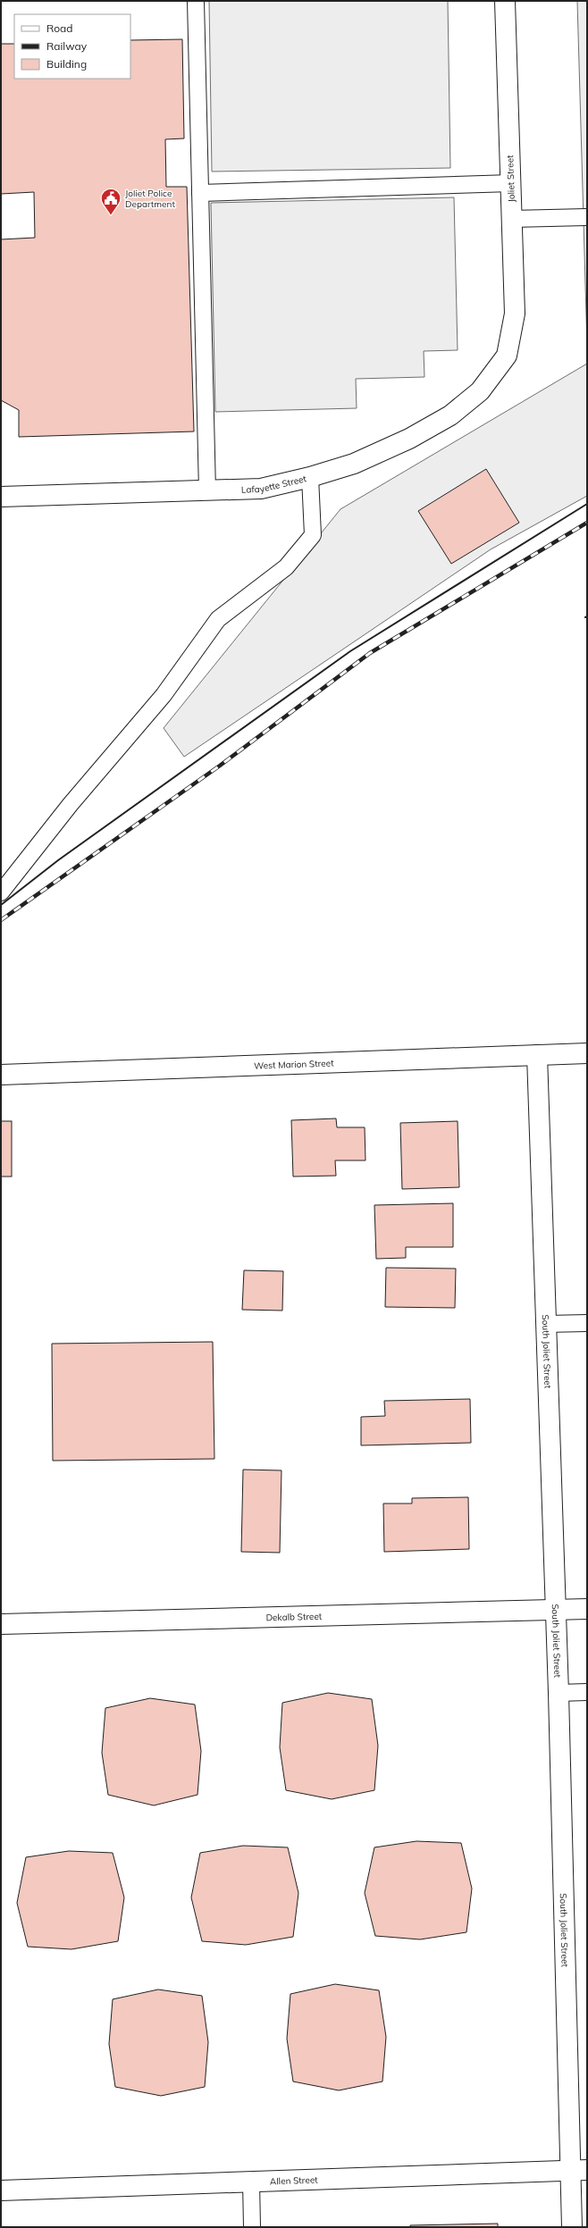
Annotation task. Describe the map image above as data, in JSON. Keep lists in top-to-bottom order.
{
  "streets": {
    "street": [
      "Joliet Street",
      "Lafayette Street",
      "West Marion Street",
      "South Joliet Street",
      "Dekalb Street",
      "Allen Street"
    ]
  },
  "crossings": [
    ["Joliet Street", "Lafayette Street"],
    ["West Marion Street", "South Joliet Street"],
    ["South Joliet Street", "Dekalb Street"],
    ["South Joliet Street", "Allen Street"]
  ],
  "places": {
    "public building": ["Joliet Police Department"]
  },
  "legend": ["Road", "Railway", "Building"]
}
